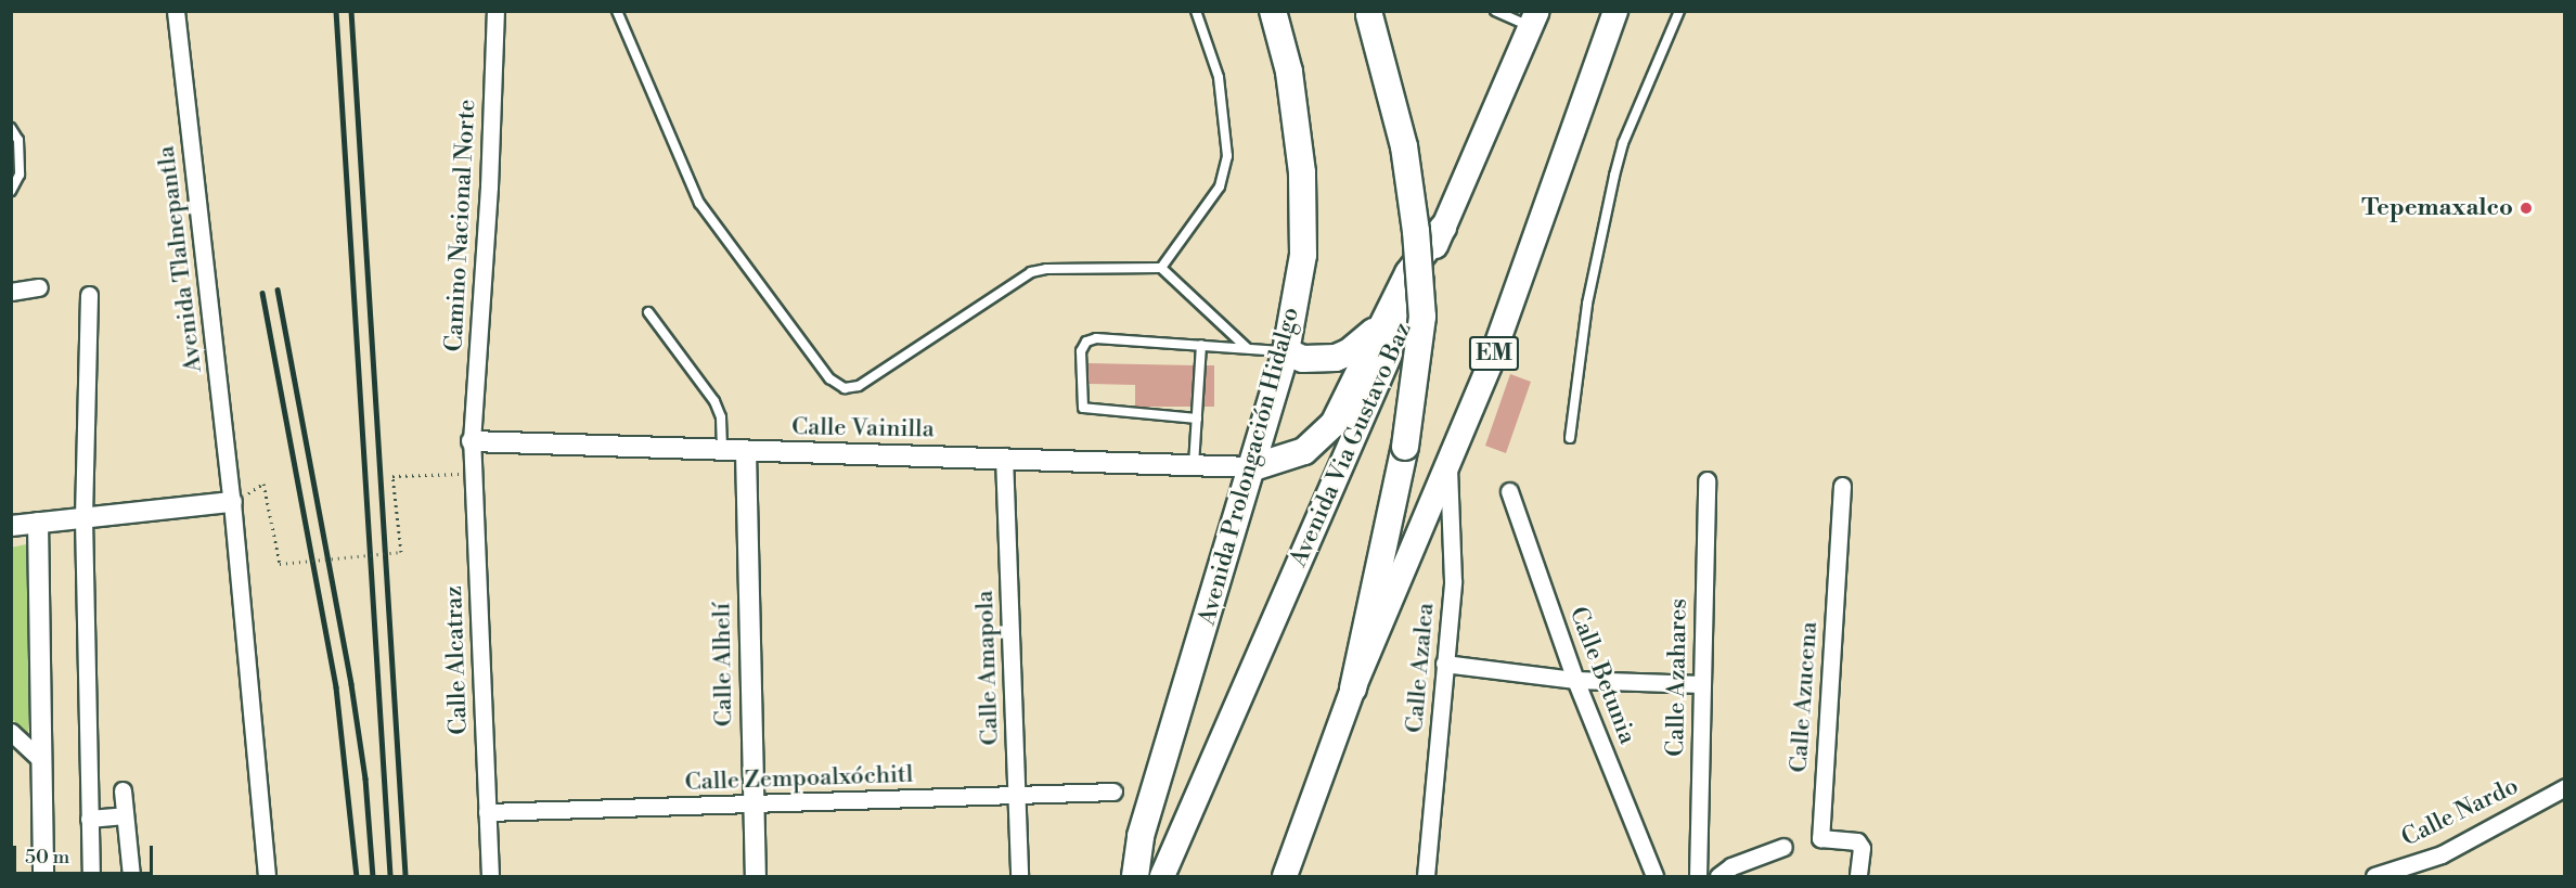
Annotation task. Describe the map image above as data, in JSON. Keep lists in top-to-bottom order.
{
  "streets": {
    "highway": ["Avenida Prolongación Hidalgo"],
    "main road": ["EM", "Avenida Via Gustavo Baz"],
    "street": [
      "Camino Nacional Norte",
      "Avenida Tlalnepantla",
      "Calle Vainilla",
      "Calle Alcatraz",
      "Calle Alhelí",
      "Calle Amapola",
      "Calle Azalea",
      "Calle Betunia",
      "Calle Azahares",
      "Calle Azucena",
      "Calle Zempoalxóchitl",
      "Calle Nardo"
    ]
  },
  "crossings": [
    ["Camino Nacional Norte", "Calle Vainilla"],
    ["Camino Nacional Norte", "Calle Alcatraz"],
    ["EM", "Calle Azalea"],
    ["Calle Vainilla", "Avenida Prolongación Hidalgo"],
    ["Calle Vainilla", "Calle Alcatraz"],
    ["Calle Vainilla", "Calle Alhelí"],
    ["Calle Vainilla", "Calle Amapola"],
    ["Calle Alcatraz", "Calle Zempoalxóchitl"],
    ["Calle Alhelí", "Calle Zempoalxóchitl"],
    ["Calle Amapola", "Calle Zempoalxóchitl"]
  ],
  "places": ["Tepemaxalco"],
  "scale_bar": "50 m"
}
